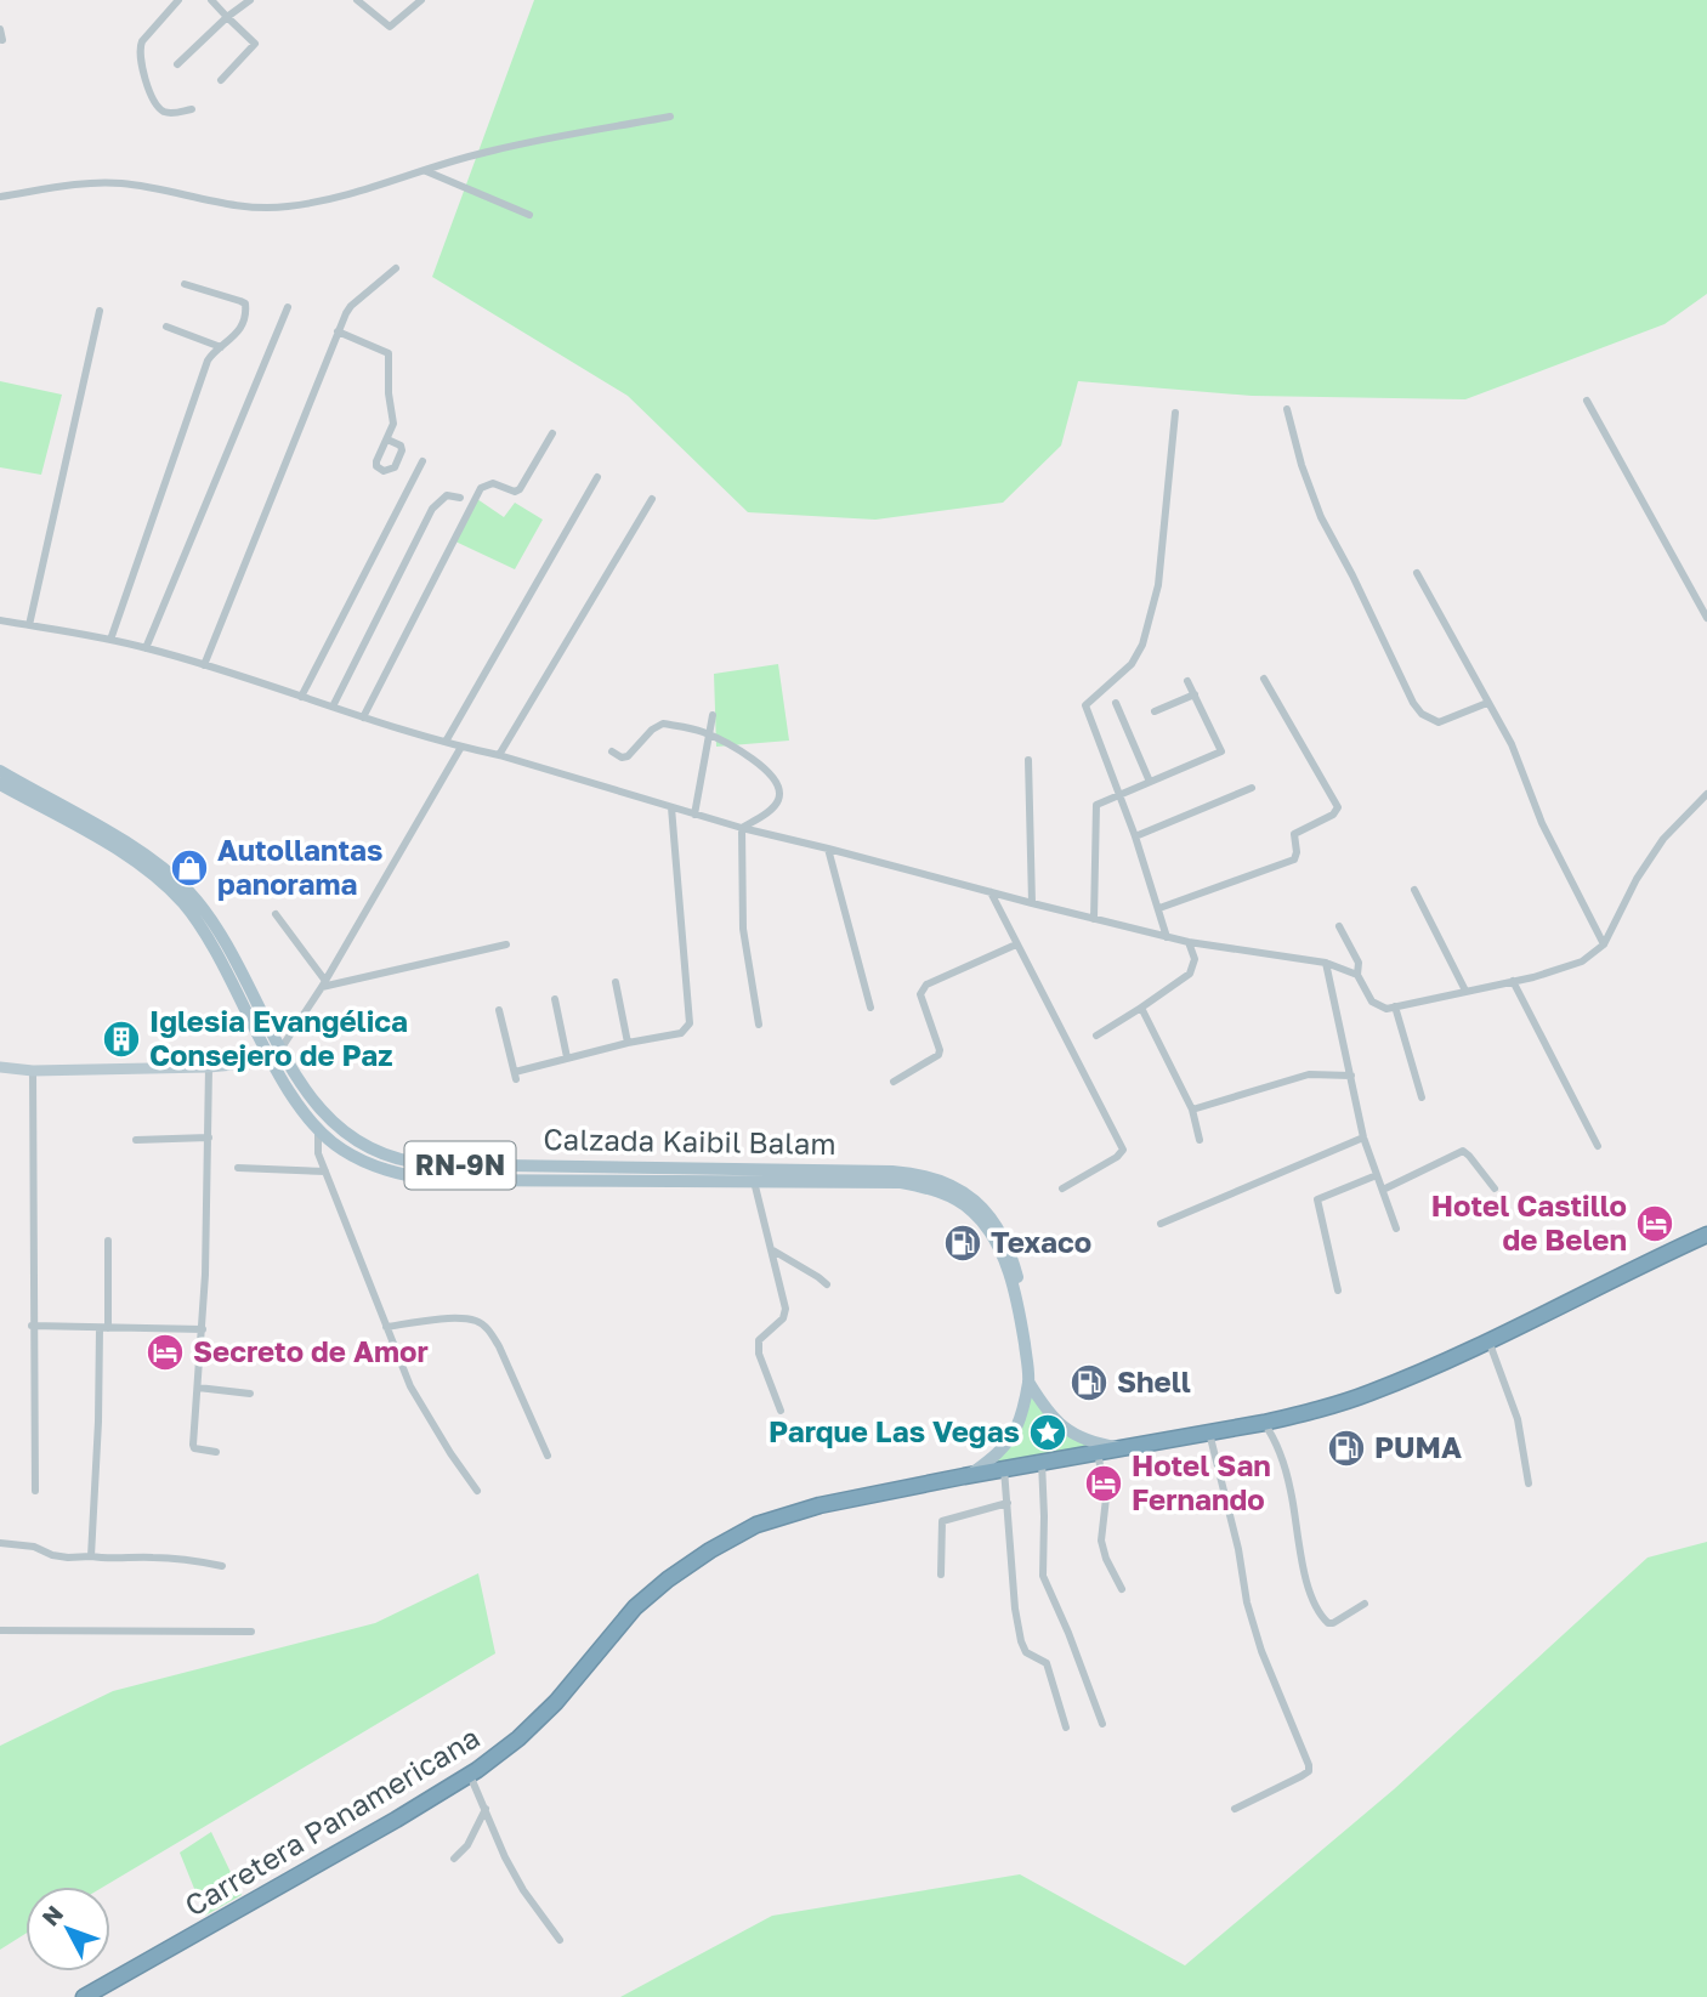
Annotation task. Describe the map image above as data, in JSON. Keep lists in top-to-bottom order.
{
  "streets": {
    "highway": ["Carretera Panamericana"],
    "main road": ["Calzada Kaibil Balam", "RN-9N"]
  },
  "crossings": [
    ["Calzada Kaibil Balam", "Carretera Panamericana"]
  ],
  "places": {
    "shop": ["Autollantas panorama"],
    "building": ["Iglesia Evangélica Consejero de Paz"],
    "hotel": ["Hotel Castillo de Belen", "Secreto de Amor", "Hotel San Fernando"],
    "fuel station": ["Texaco", "Shell", "PUMA"],
    "place": ["Parque Las Vegas"]
  },
  "north": "top left"
}
